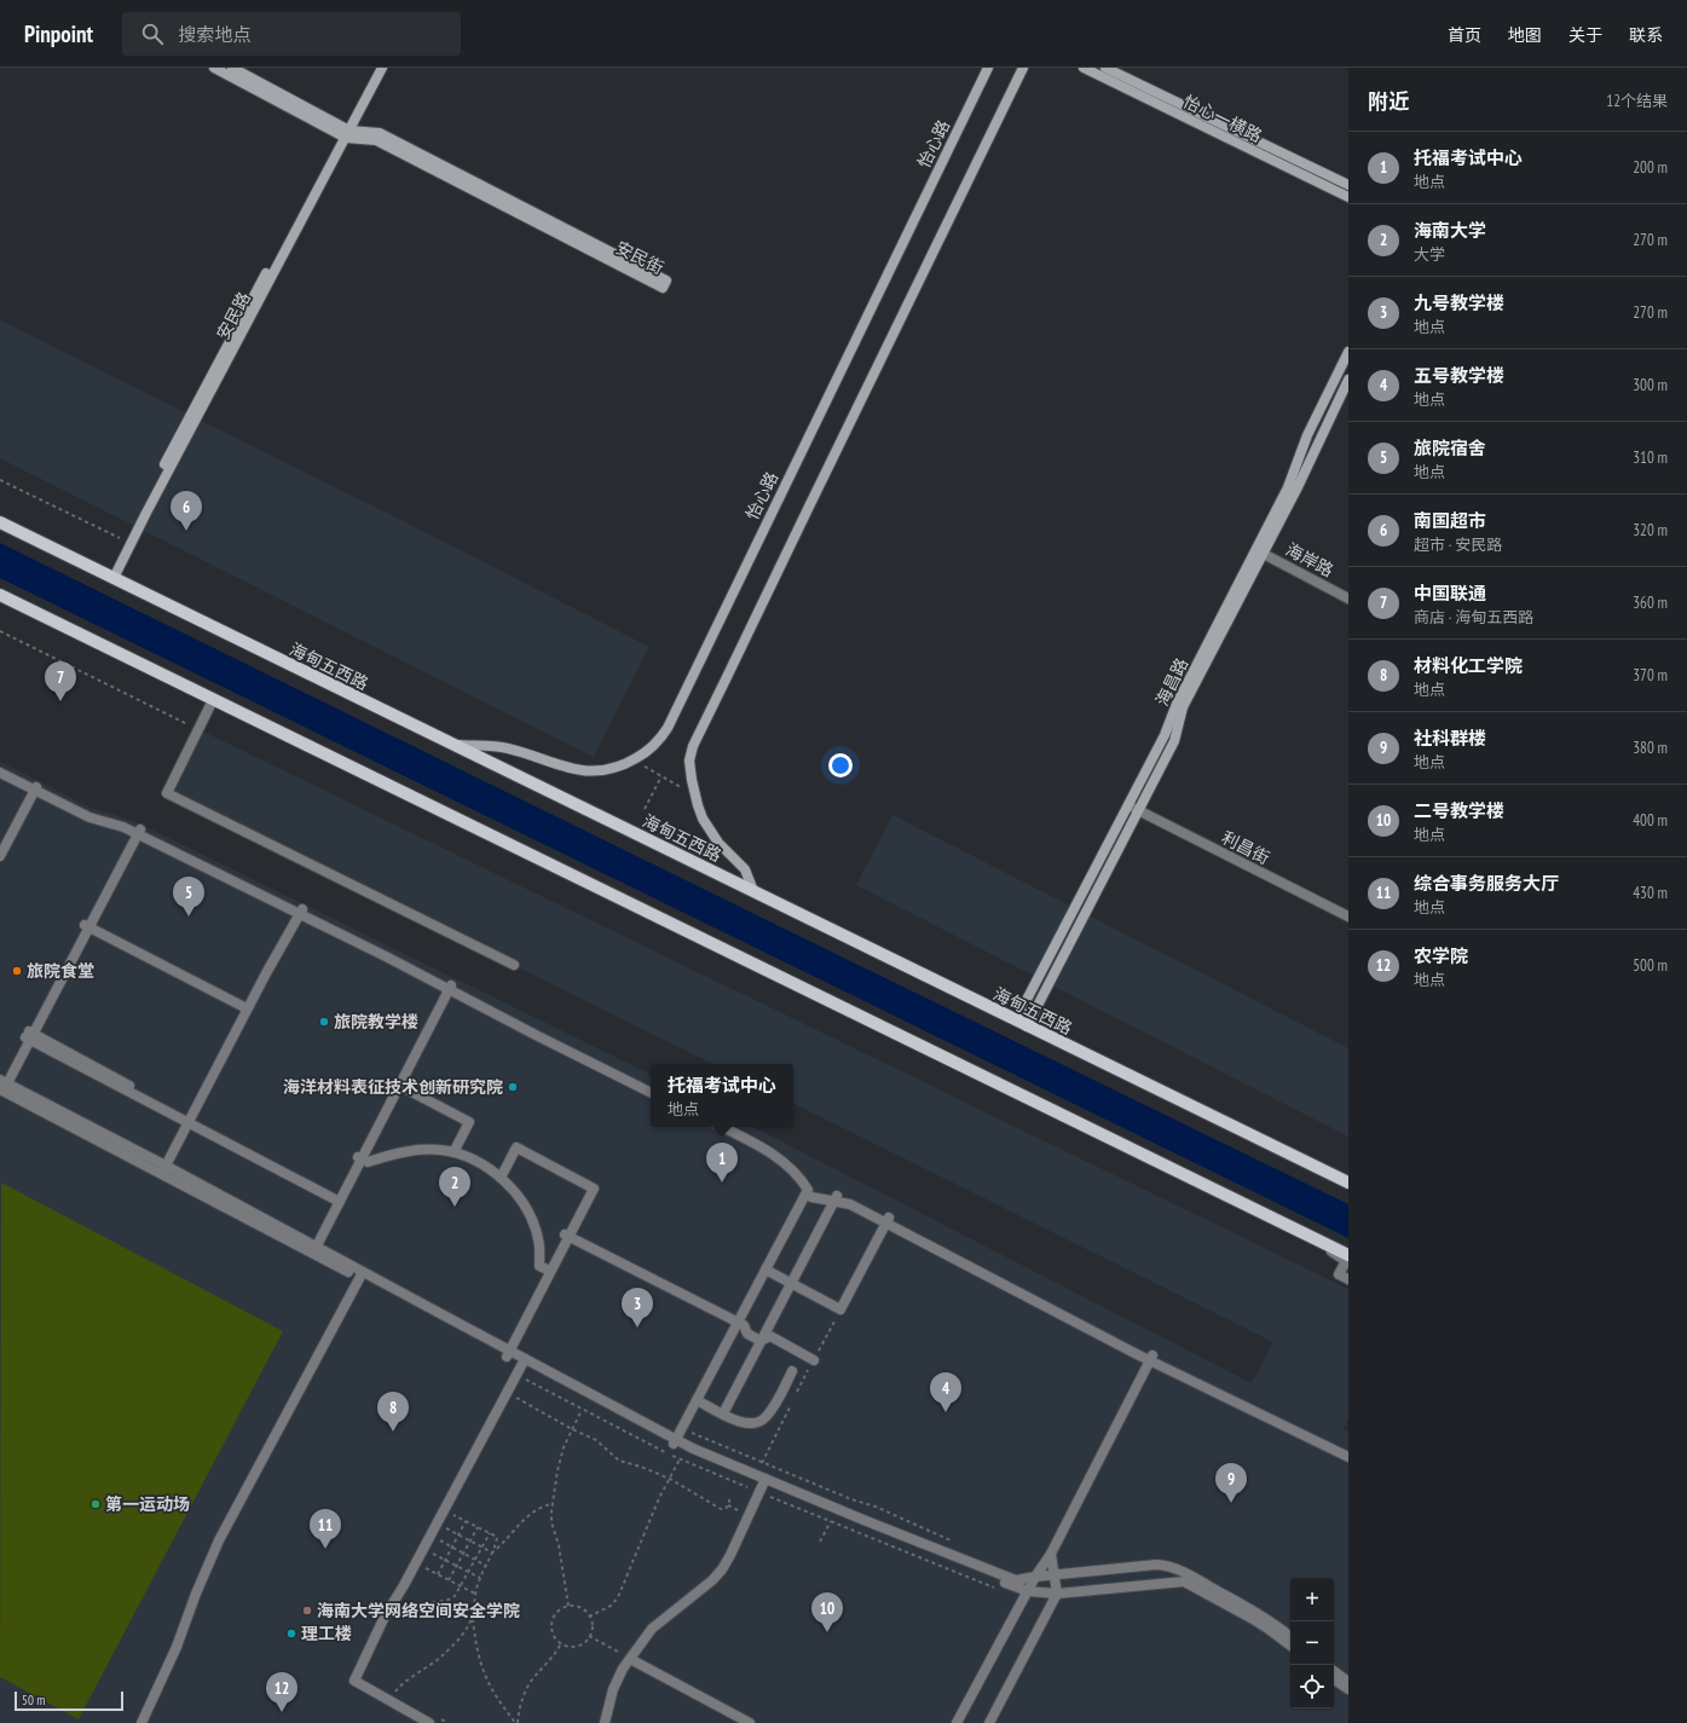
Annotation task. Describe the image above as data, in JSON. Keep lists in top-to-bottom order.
{
  "streets": {
    "main road": ["海甸五西路"],
    "street": [
      "怡心一横路",
      "怡心路",
      "安民街",
      "安民路",
      "海岸路",
      "海昌路",
      "利昌街"
    ]
  },
  "crossings": [
    ["怡心路", "海甸五西路"],
    ["安民街", "安民路"],
    ["安民路", "海甸五西路"],
    ["海岸路", "海昌路"],
    ["海甸五西路", "海昌路"],
    ["海昌路", "利昌街"]
  ],
  "places": [
    "旅院食堂",
    "旅院教学楼",
    "海洋材料表征技术创新研究院",
    "第一运动场",
    "海南大学网络空间安全学院",
    "理工楼"
  ],
  "scale_bar": "50 m",
  "page": {
    "header": "Pinpoint",
    "search": "搜索地点",
    "nav": [
      "首页",
      "地图",
      "关于",
      "联系"
    ],
    "heading": ["附近", "12个结果"],
    "list": [
      {
        "mark": "1",
        "name": "托福考试中心",
        "note": "地点",
        "value": "200 m"
      },
      {
        "mark": "2",
        "name": "海南大学",
        "note": "大学",
        "value": "270 m"
      },
      {
        "mark": "3",
        "name": "九号教学楼",
        "note": "地点",
        "value": "270 m"
      },
      {
        "mark": "4",
        "name": "五号教学楼",
        "note": "地点",
        "value": "300 m"
      },
      {
        "mark": "5",
        "name": "旅院宿舍",
        "note": "地点",
        "value": "310 m"
      },
      {
        "mark": "6",
        "name": "南国超市",
        "note": "超市 · 安民路",
        "value": "320 m"
      },
      {
        "mark": "7",
        "name": "中国联通",
        "note": "商店 · 海甸五西路",
        "value": "360 m"
      },
      {
        "mark": "8",
        "name": "材料化工学院",
        "note": "地点",
        "value": "370 m"
      },
      {
        "mark": "9",
        "name": "社科群楼",
        "note": "地点",
        "value": "380 m"
      },
      {
        "mark": "10",
        "name": "二号教学楼",
        "note": "地点",
        "value": "400 m"
      },
      {
        "mark": "11",
        "name": "综合事务服务大厅",
        "note": "地点",
        "value": "430 m"
      },
      {
        "mark": "12",
        "name": "农学院",
        "note": "地点",
        "value": "500 m"
      }
    ],
    "pins": [
      "6",
      "7",
      "5",
      "1",
      "2",
      "3",
      "4",
      "8",
      "9",
      "11",
      "10",
      "12"
    ],
    "popup": ["托福考试中心", "地点"],
    "map_buttons": ["+", "−"],
    "scale": "50 m"
  }
}
